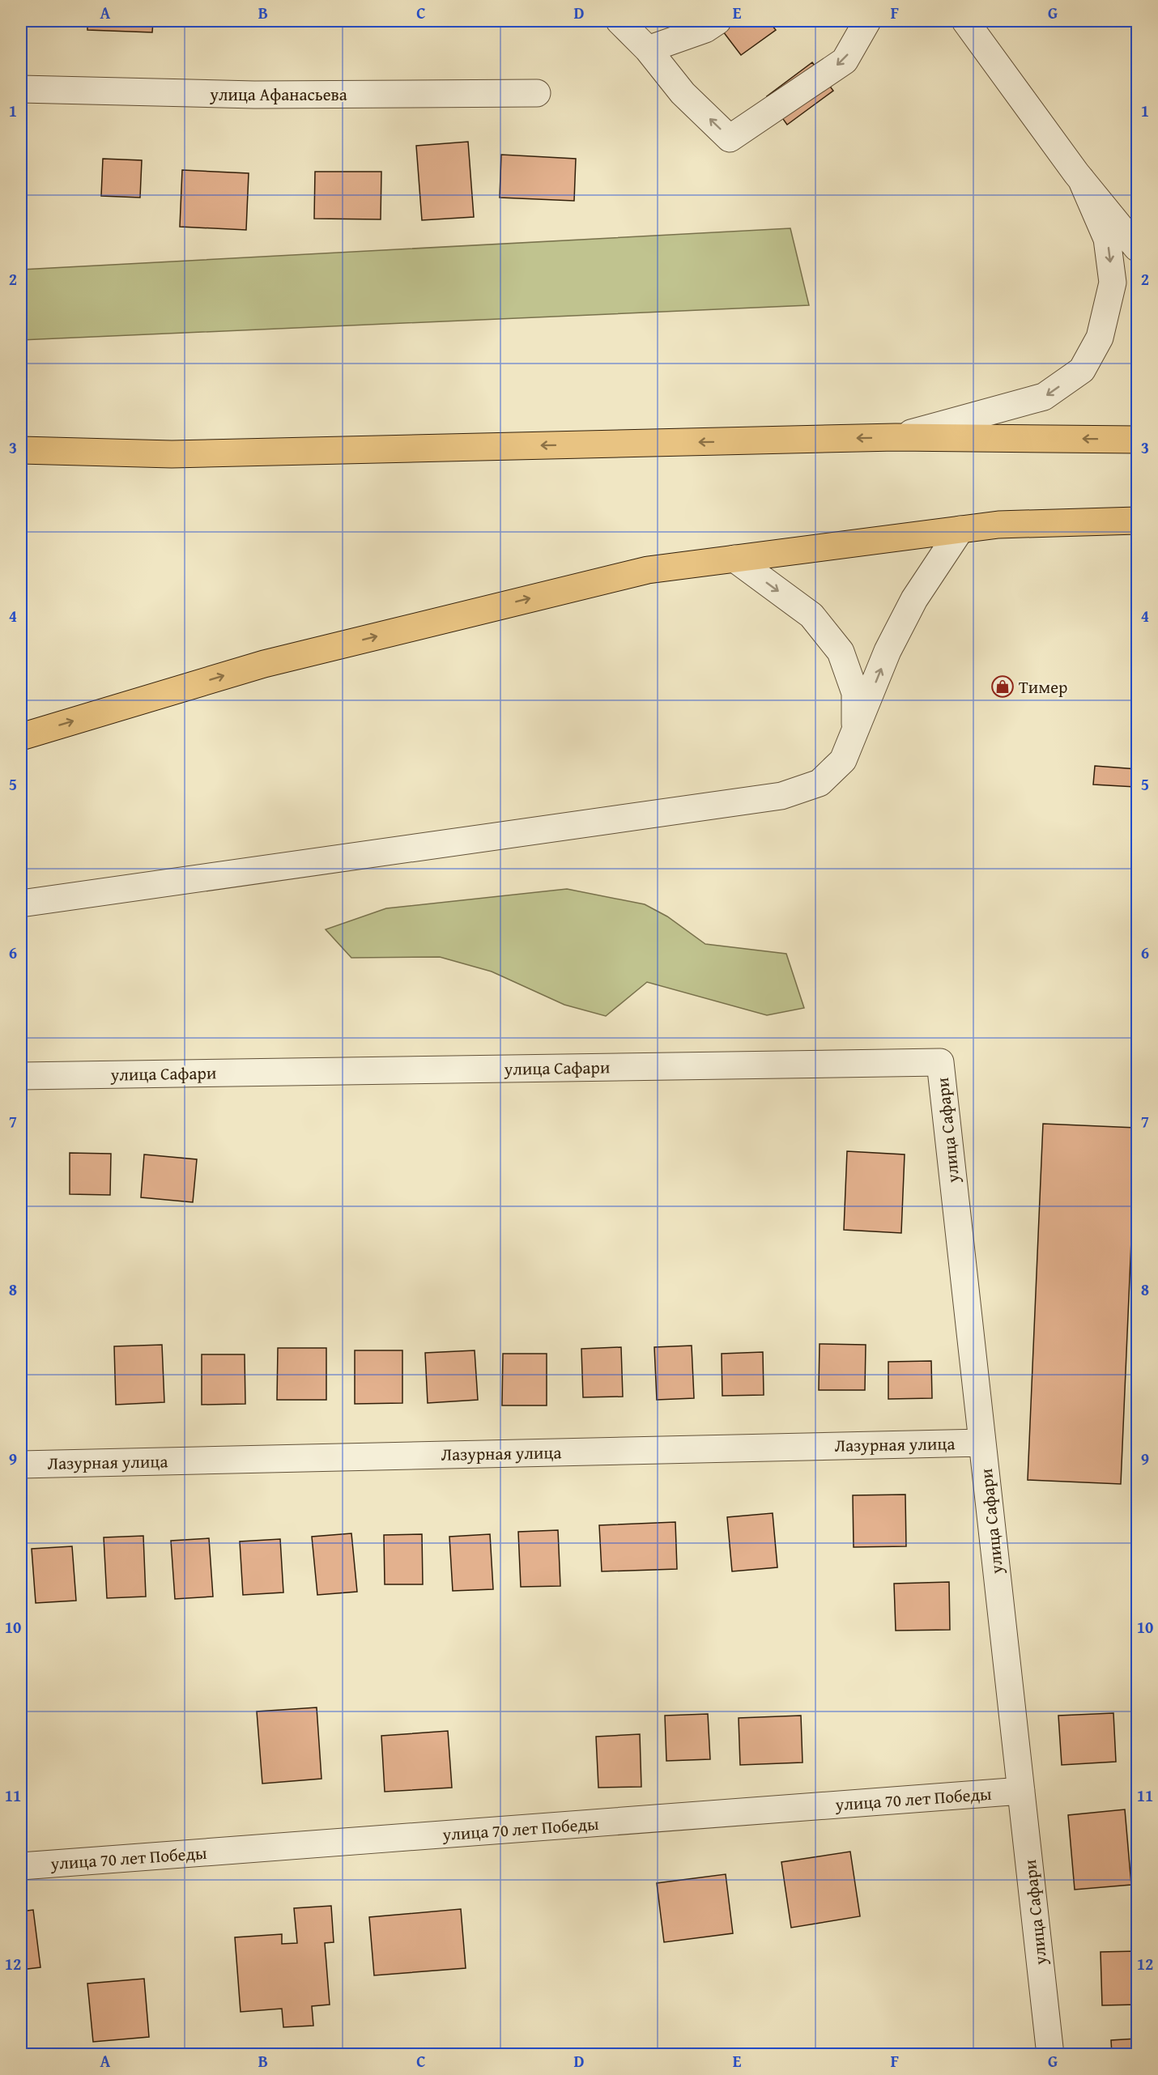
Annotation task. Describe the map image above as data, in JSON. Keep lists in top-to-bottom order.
{
  "streets": {
    "street": [
      "улица Афанасьева",
      "улица Сафари",
      "Лазурная улица",
      "улица 70 лет Победы"
    ]
  },
  "crossings": [
    ["улица Сафари", "Лазурная улица"],
    ["улица Сафари", "улица 70 лет Победы"]
  ],
  "places": {
    "shop": ["Тимер"]
  },
  "grid": {
    "columns": [
      "A",
      "B",
      "C",
      "D",
      "E",
      "F",
      "G"
    ],
    "rows": [
      "1",
      "2",
      "3",
      "4",
      "5",
      "6",
      "7",
      "8",
      "9",
      "10",
      "11",
      "12"
    ]
  }
}
